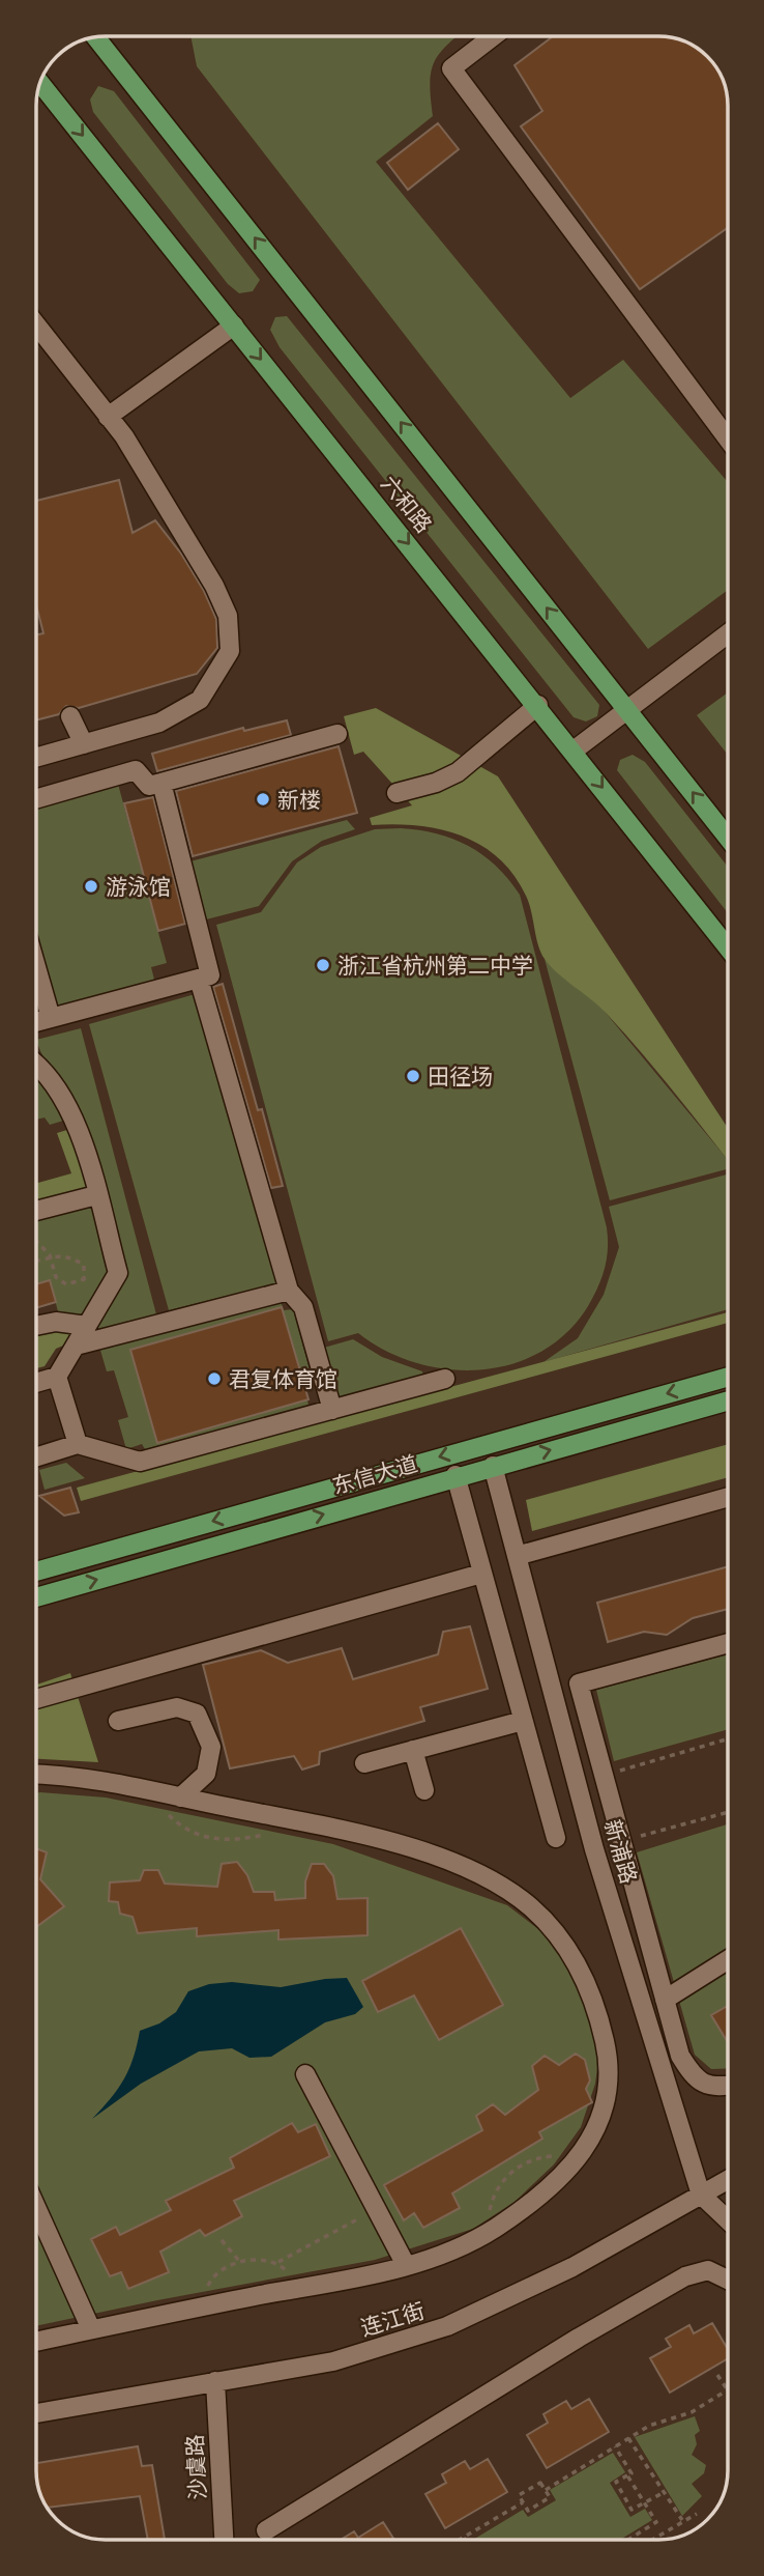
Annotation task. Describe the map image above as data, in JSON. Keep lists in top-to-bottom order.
{
  "streets": {
    "main road": ["六和路", "东信大道"],
    "street": ["新浦路", "连江街", "沙虞路"]
  },
  "crossings": [
    ["东信大道", "新浦路"],
    ["新浦路", "连江街"],
    ["连江街", "沙虞路"]
  ],
  "places": [
    "新楼",
    "游泳馆",
    "浙江省杭州第二中学",
    "田径场",
    "君复体育馆"
  ]
}
